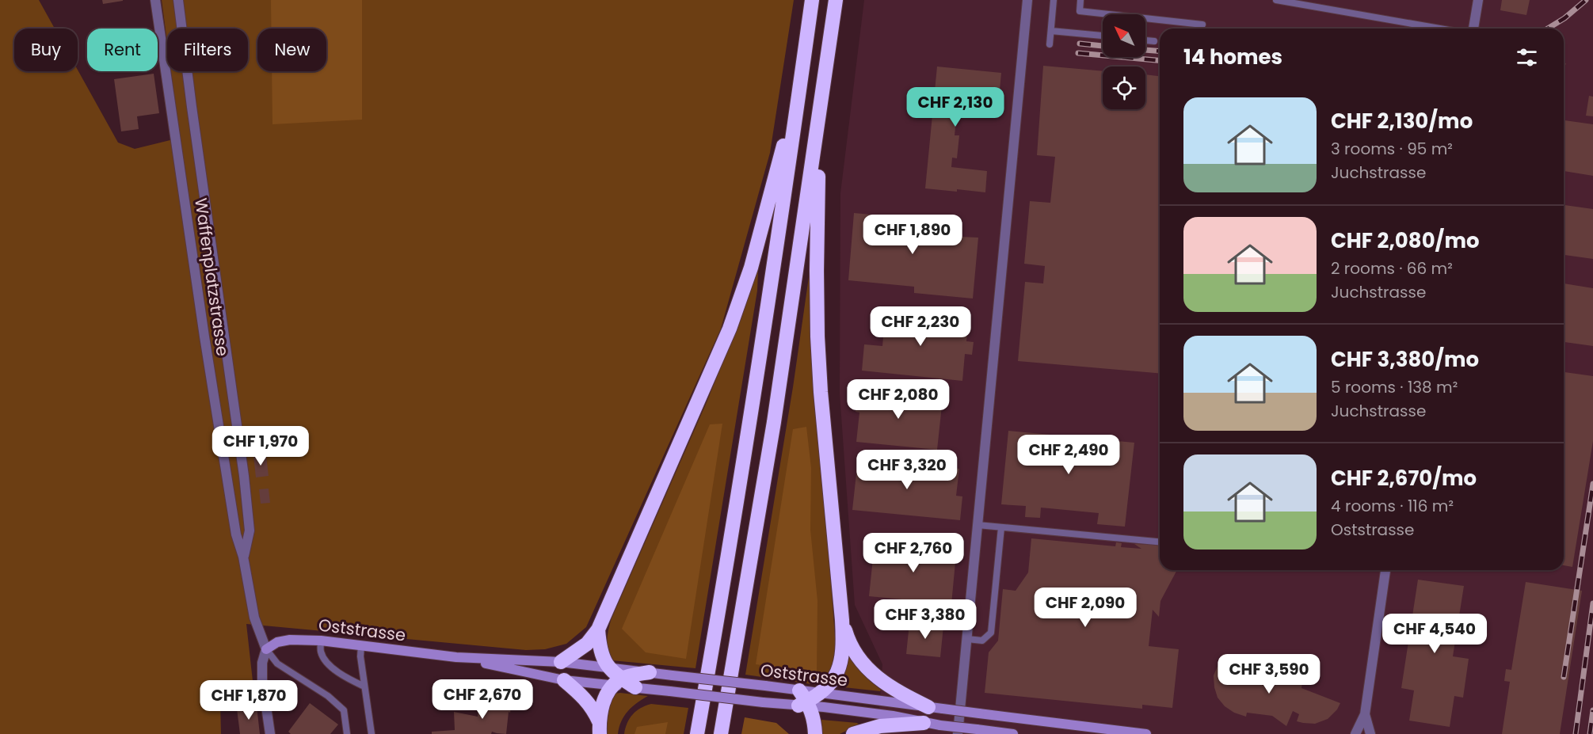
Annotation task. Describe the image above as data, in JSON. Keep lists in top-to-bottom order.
{
  "streets": {
    "main road": ["Oststrasse"],
    "street": ["Waffenplatzstrasse"]
  },
  "crossings": [
    ["Waffenplatzstrasse", "Oststrasse"]
  ],
  "north": "top left",
  "page": {
    "chip": [
      "Buy",
      "Rent",
      "Filters",
      "New"
    ],
    "heading": "14 homes",
    "list": [
      {
        "name": "CHF 2,130/mo",
        "note": "3 rooms · 95 m² · Juchstrasse"
      },
      {
        "name": "CHF 2,080/mo",
        "note": "2 rooms · 66 m² · Juchstrasse"
      },
      {
        "name": "CHF 3,380/mo",
        "note": "5 rooms · 138 m² · Juchstrasse"
      },
      {
        "name": "CHF 2,670/mo",
        "note": "4 rooms · 116 m² · Oststrasse"
      }
    ],
    "price": [
      "CHF 2,130",
      "CHF 1,890",
      "CHF 2,230",
      "CHF 2,080",
      "CHF 1,970",
      "CHF 2,490",
      "CHF 3,320",
      "CHF 2,760",
      "CHF 2,090",
      "CHF 3,380",
      "CHF 4,540",
      "CHF 3,590",
      "CHF 2,670",
      "CHF 1,870"
    ]
  }
}
